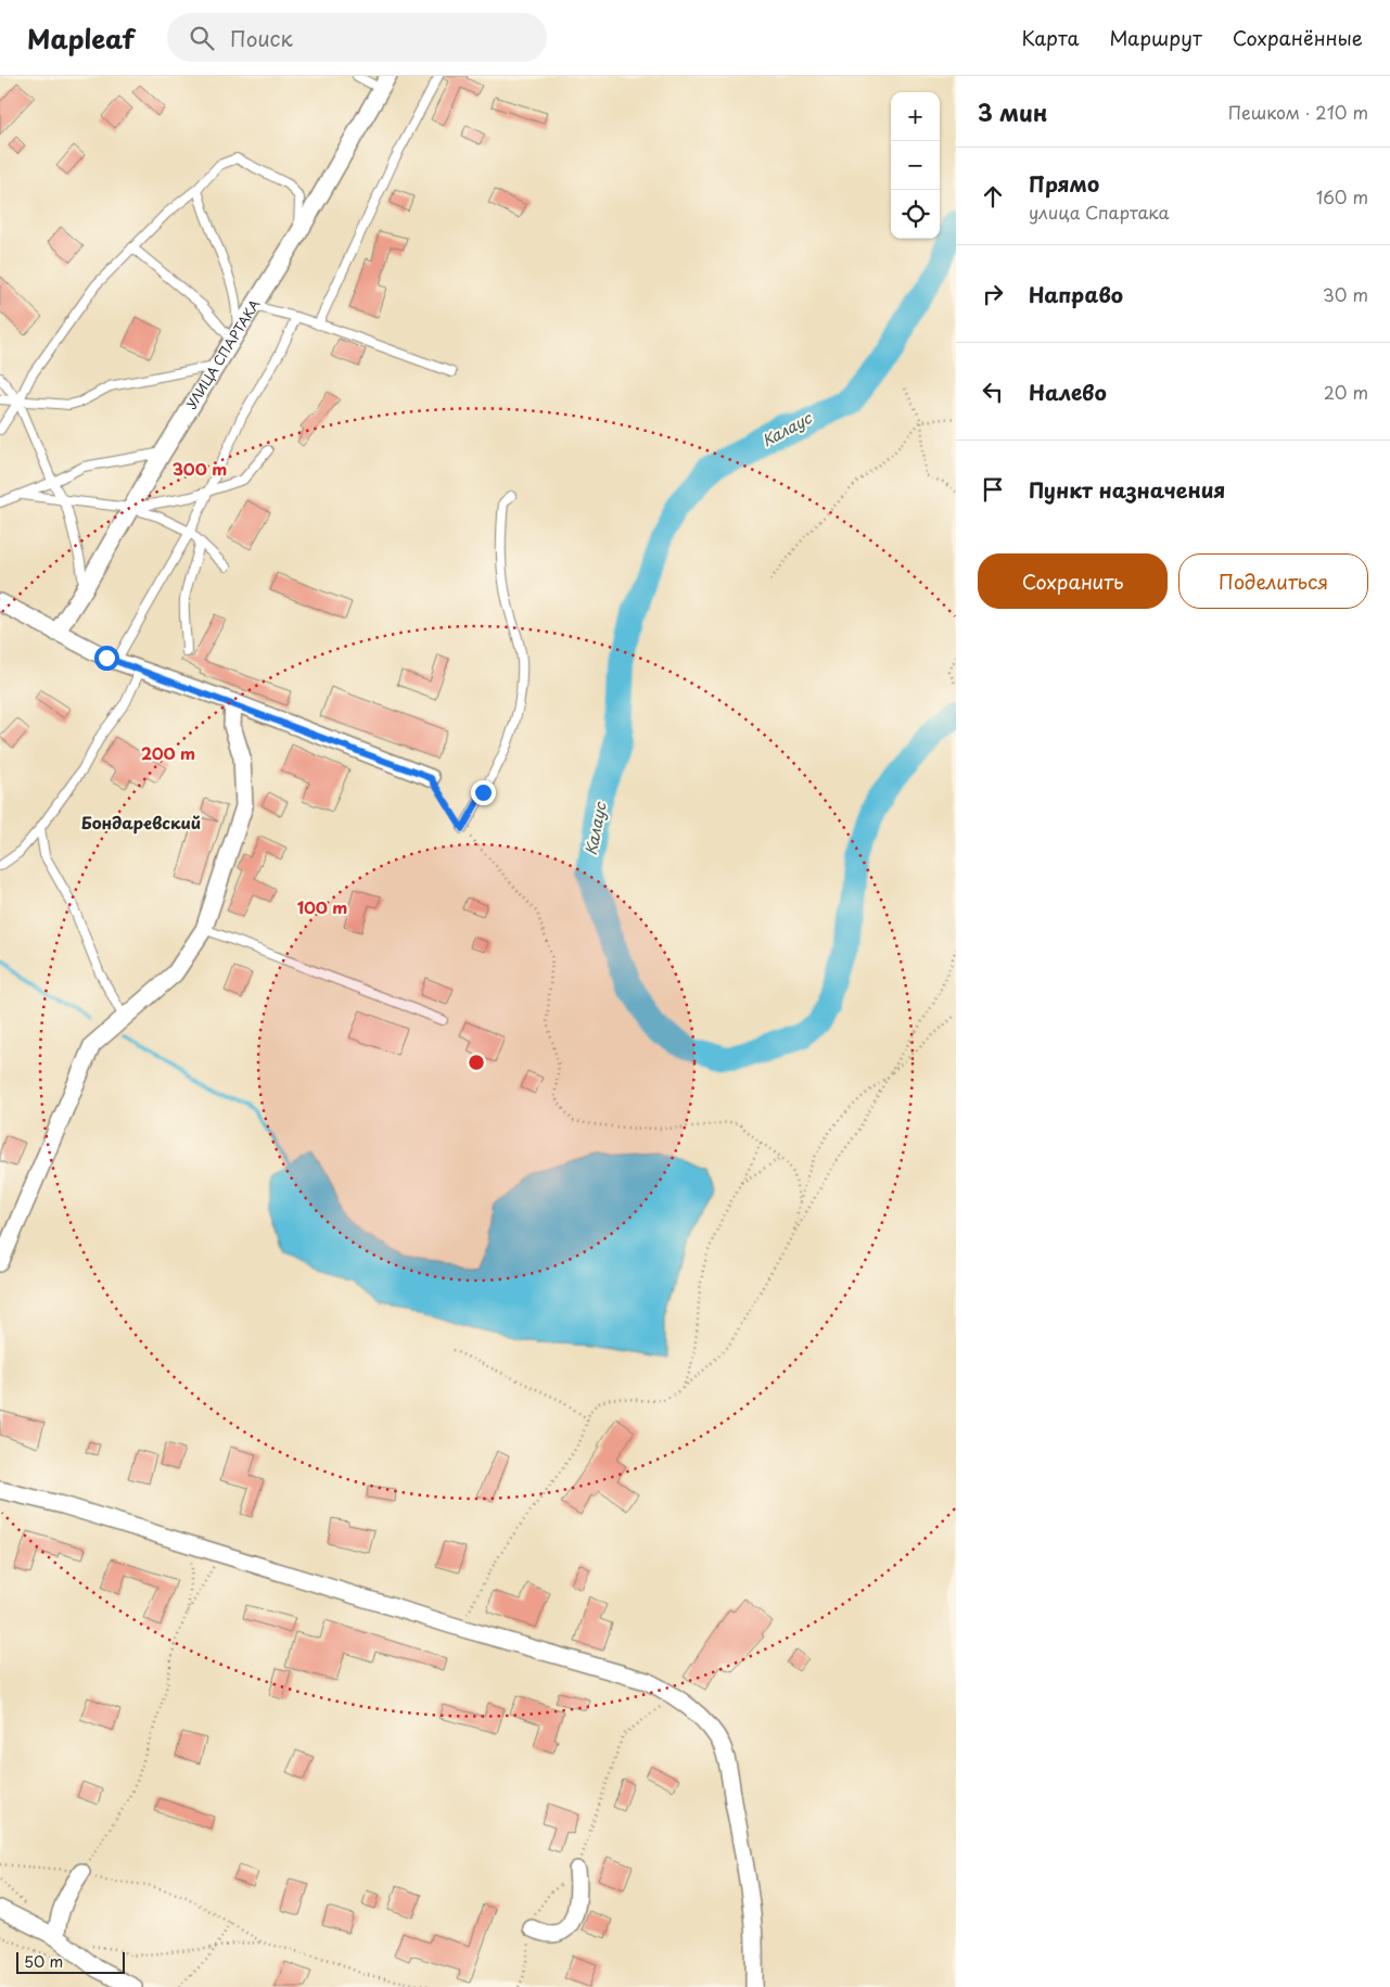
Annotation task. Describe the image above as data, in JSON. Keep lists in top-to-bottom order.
{
  "streets": {
    "street": ["УЛИЦА СПАРТАКА"]
  },
  "districts": ["Бондаревский"],
  "water": ["Калаус"],
  "scale_bar": "50 m",
  "page": {
    "header": "Mapleaf",
    "search": "Поиск",
    "nav": ["Карта", "Маршрут", "Сохранённые"],
    "heading": ["3 мин", "Пешком · 210 m"],
    "map_buttons": ["+", "−"],
    "list": [
      ["Прямо", "улица Спартака", "160 m"],
      ["Направо", "30 m"],
      ["Налево", "20 m"],
      "Пункт назначения"
    ],
    "buttons": ["Сохранить", "Поделиться"],
    "scale": "50 m"
  },
  "rings": ["300 m", "200 m", "100 m"]
}
